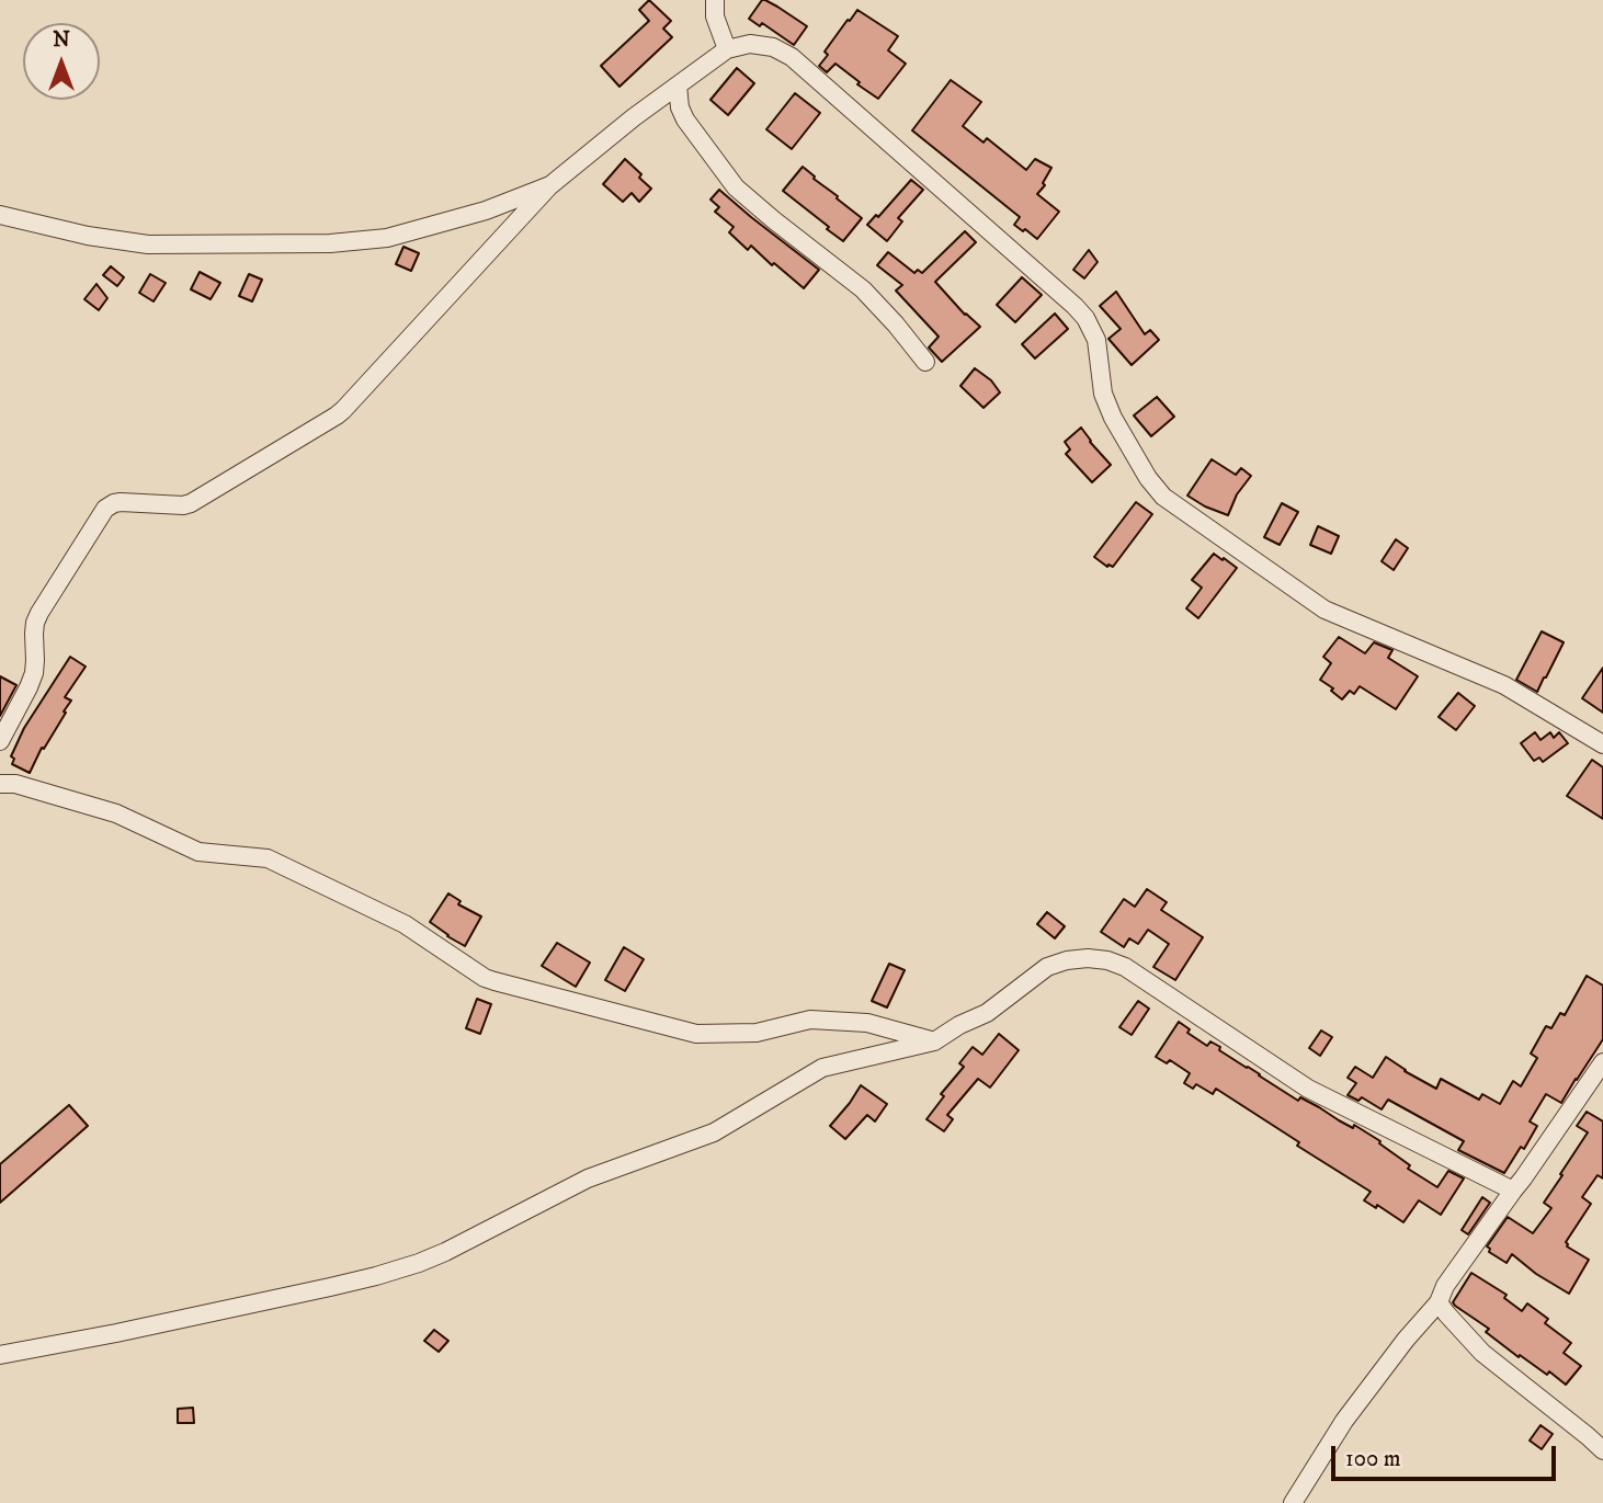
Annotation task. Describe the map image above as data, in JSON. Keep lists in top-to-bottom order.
{
  "scale_bar": "100 m",
  "north": "top"
}
